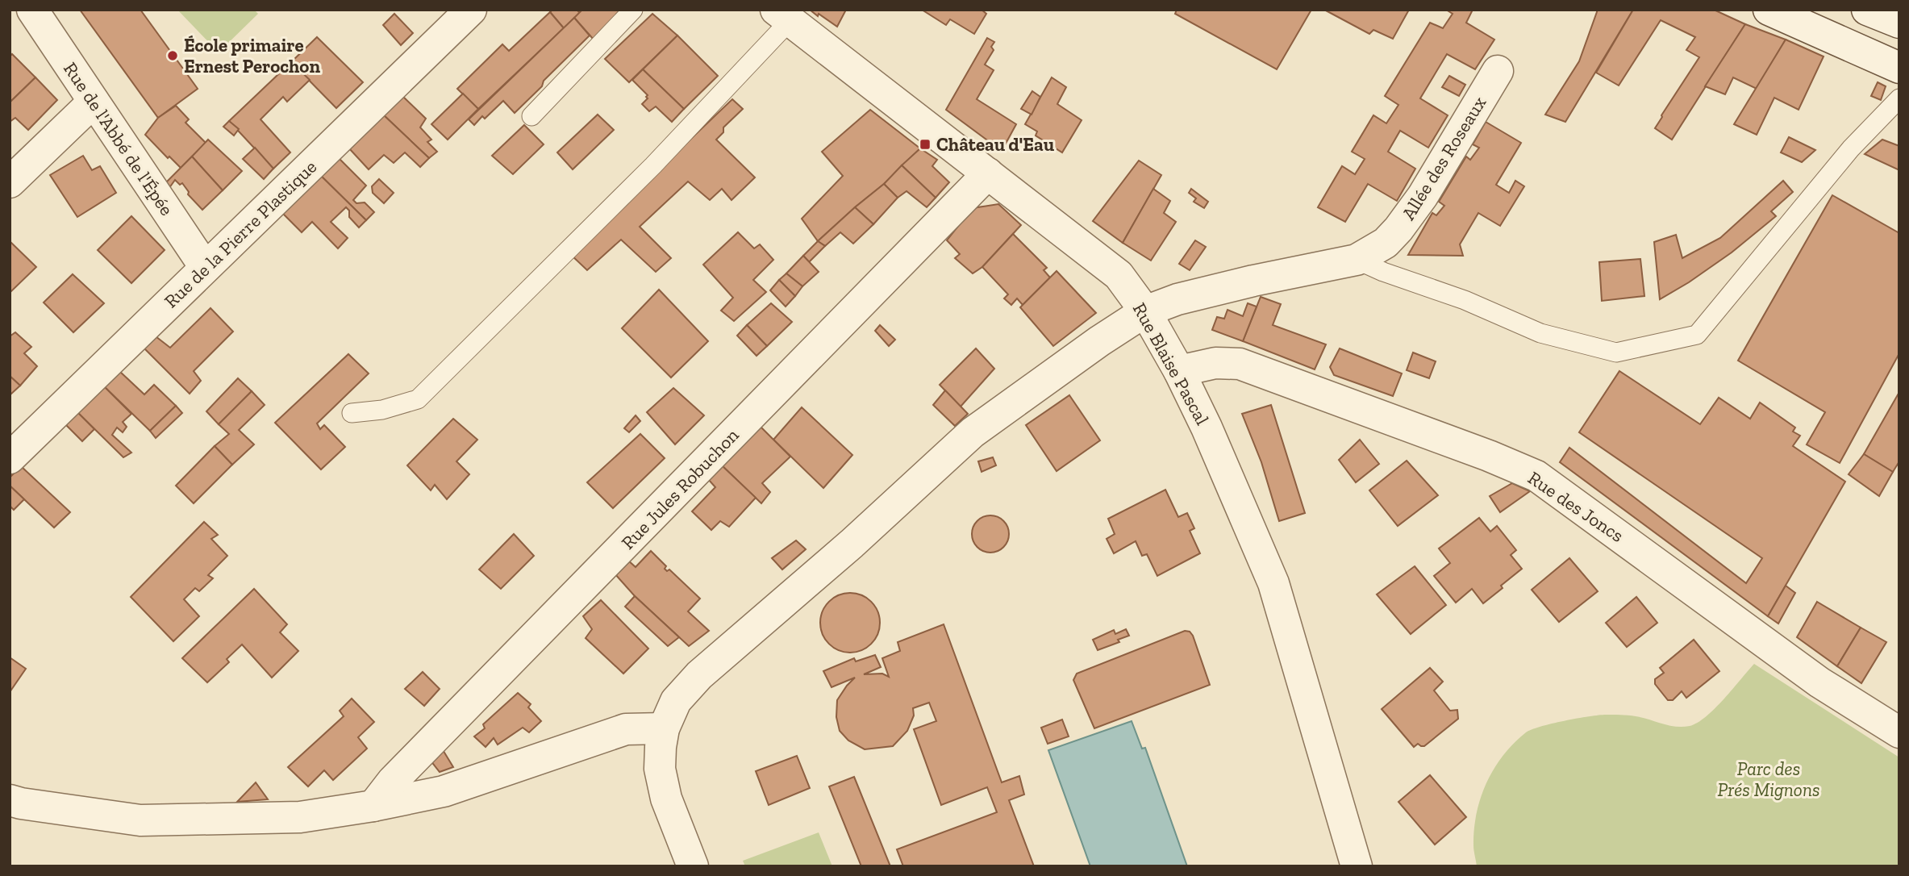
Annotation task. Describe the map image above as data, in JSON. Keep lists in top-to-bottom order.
{
  "streets": {
    "street": [
      "Rue de l'Abbé de l'Épée",
      "Allée des Roseaux",
      "Rue de la Pierre Plastique",
      "Rue Blaise Pascal",
      "Rue Jules Robuchon",
      "Rue des Joncs"
    ]
  },
  "crossings": [
    ["Rue de l'Abbé de l'Épée", "Rue de la Pierre Plastique"],
    ["Allée des Roseaux", "Rue Blaise Pascal"],
    ["Rue Blaise Pascal", "Rue Jules Robuchon"],
    ["Rue Blaise Pascal", "Rue des Joncs"]
  ],
  "parks": ["Parc des Prés Mignons"],
  "places": {
    "other": ["École primaire Ernest Perochon"],
    "transit": ["Château d'Eau"]
  }
}
